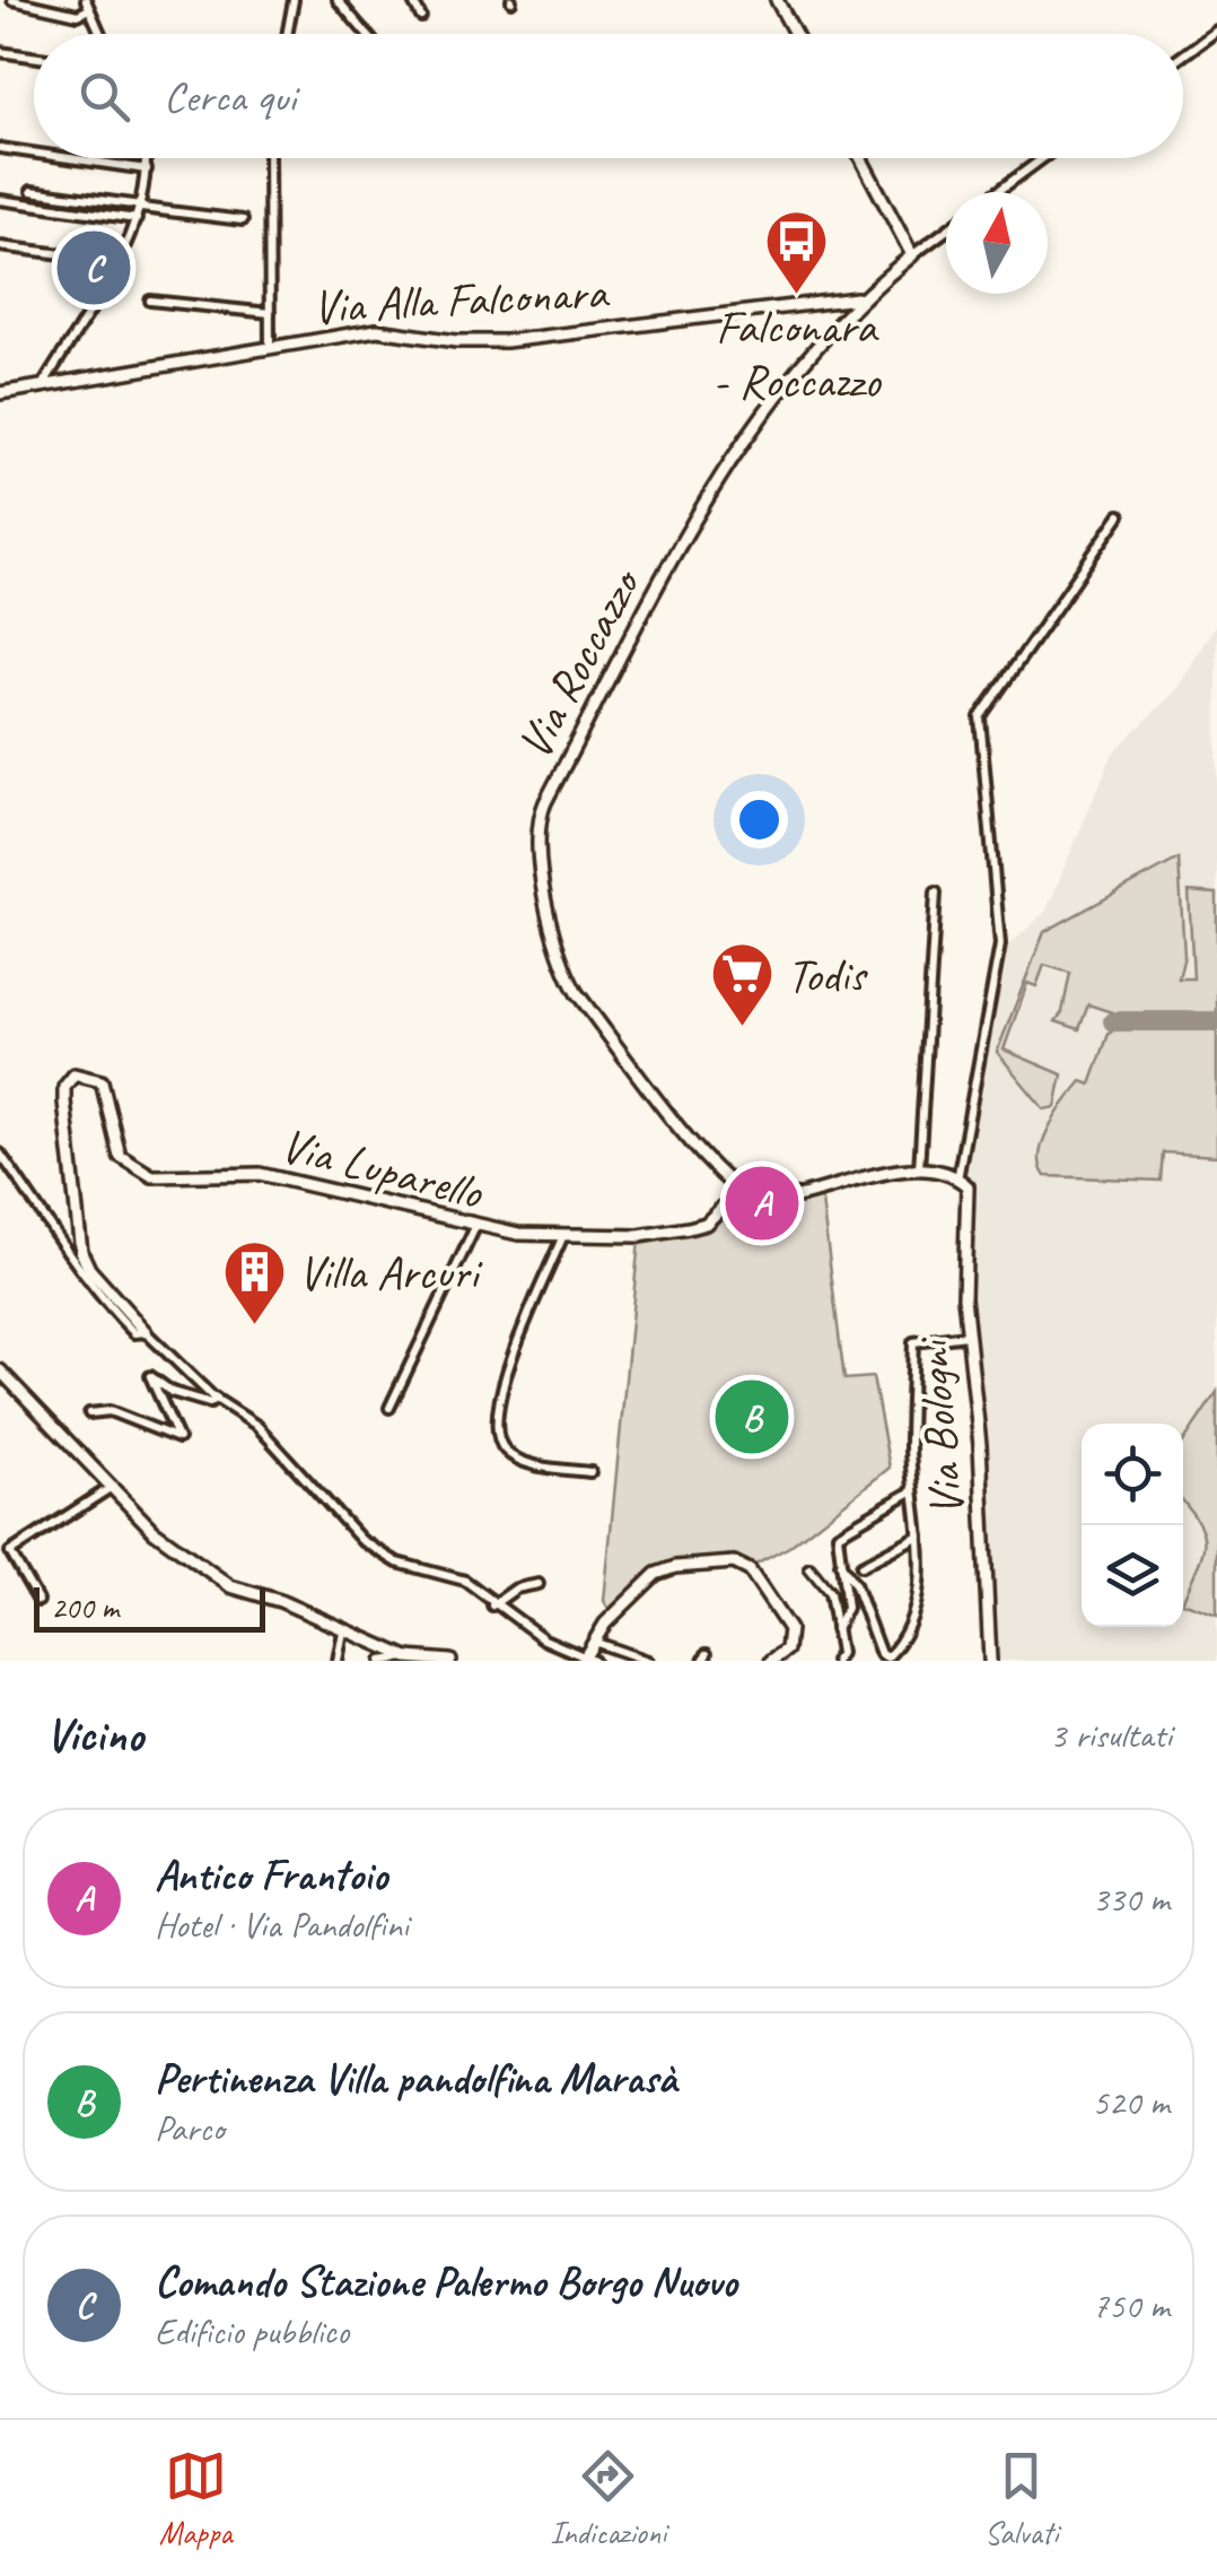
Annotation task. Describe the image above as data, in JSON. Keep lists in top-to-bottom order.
{
  "streets": {
    "street": [
      "Via Alla Falconara",
      "Via Roccazzo",
      "Via Luparello",
      "Via Bologni"
    ]
  },
  "crossings": [
    ["Via Alla Falconara", "Via Roccazzo"],
    ["Via Roccazzo", "Via Luparello"]
  ],
  "places": {
    "bus stop": ["Falconara - Roccazzo"],
    "supermarket": ["Todis"],
    "building": ["Villa Arcuri"]
  },
  "scale_bar": "200 m",
  "north": "top",
  "page": {
    "search": "Cerca qui",
    "pins": ["C", "A", "B"],
    "scale": "200 m",
    "heading": ["Vicino", "3 risultati"],
    "list": [
      {
        "mark": "A",
        "name": "Antico Frantoio",
        "note": "Hotel · Via Pandolfini",
        "value": "330 m"
      },
      {
        "mark": "B",
        "name": "Pertinenza Villa pandolfina Marasà",
        "note": "Parco",
        "value": "520 m"
      },
      {
        "mark": "C",
        "name": "Comando Stazione Palermo Borgo Nuovo",
        "note": "Edificio pubblico",
        "value": "750 m"
      }
    ],
    "nav": ["Mappa", "Indicazioni", "Salvati"]
  }
}
